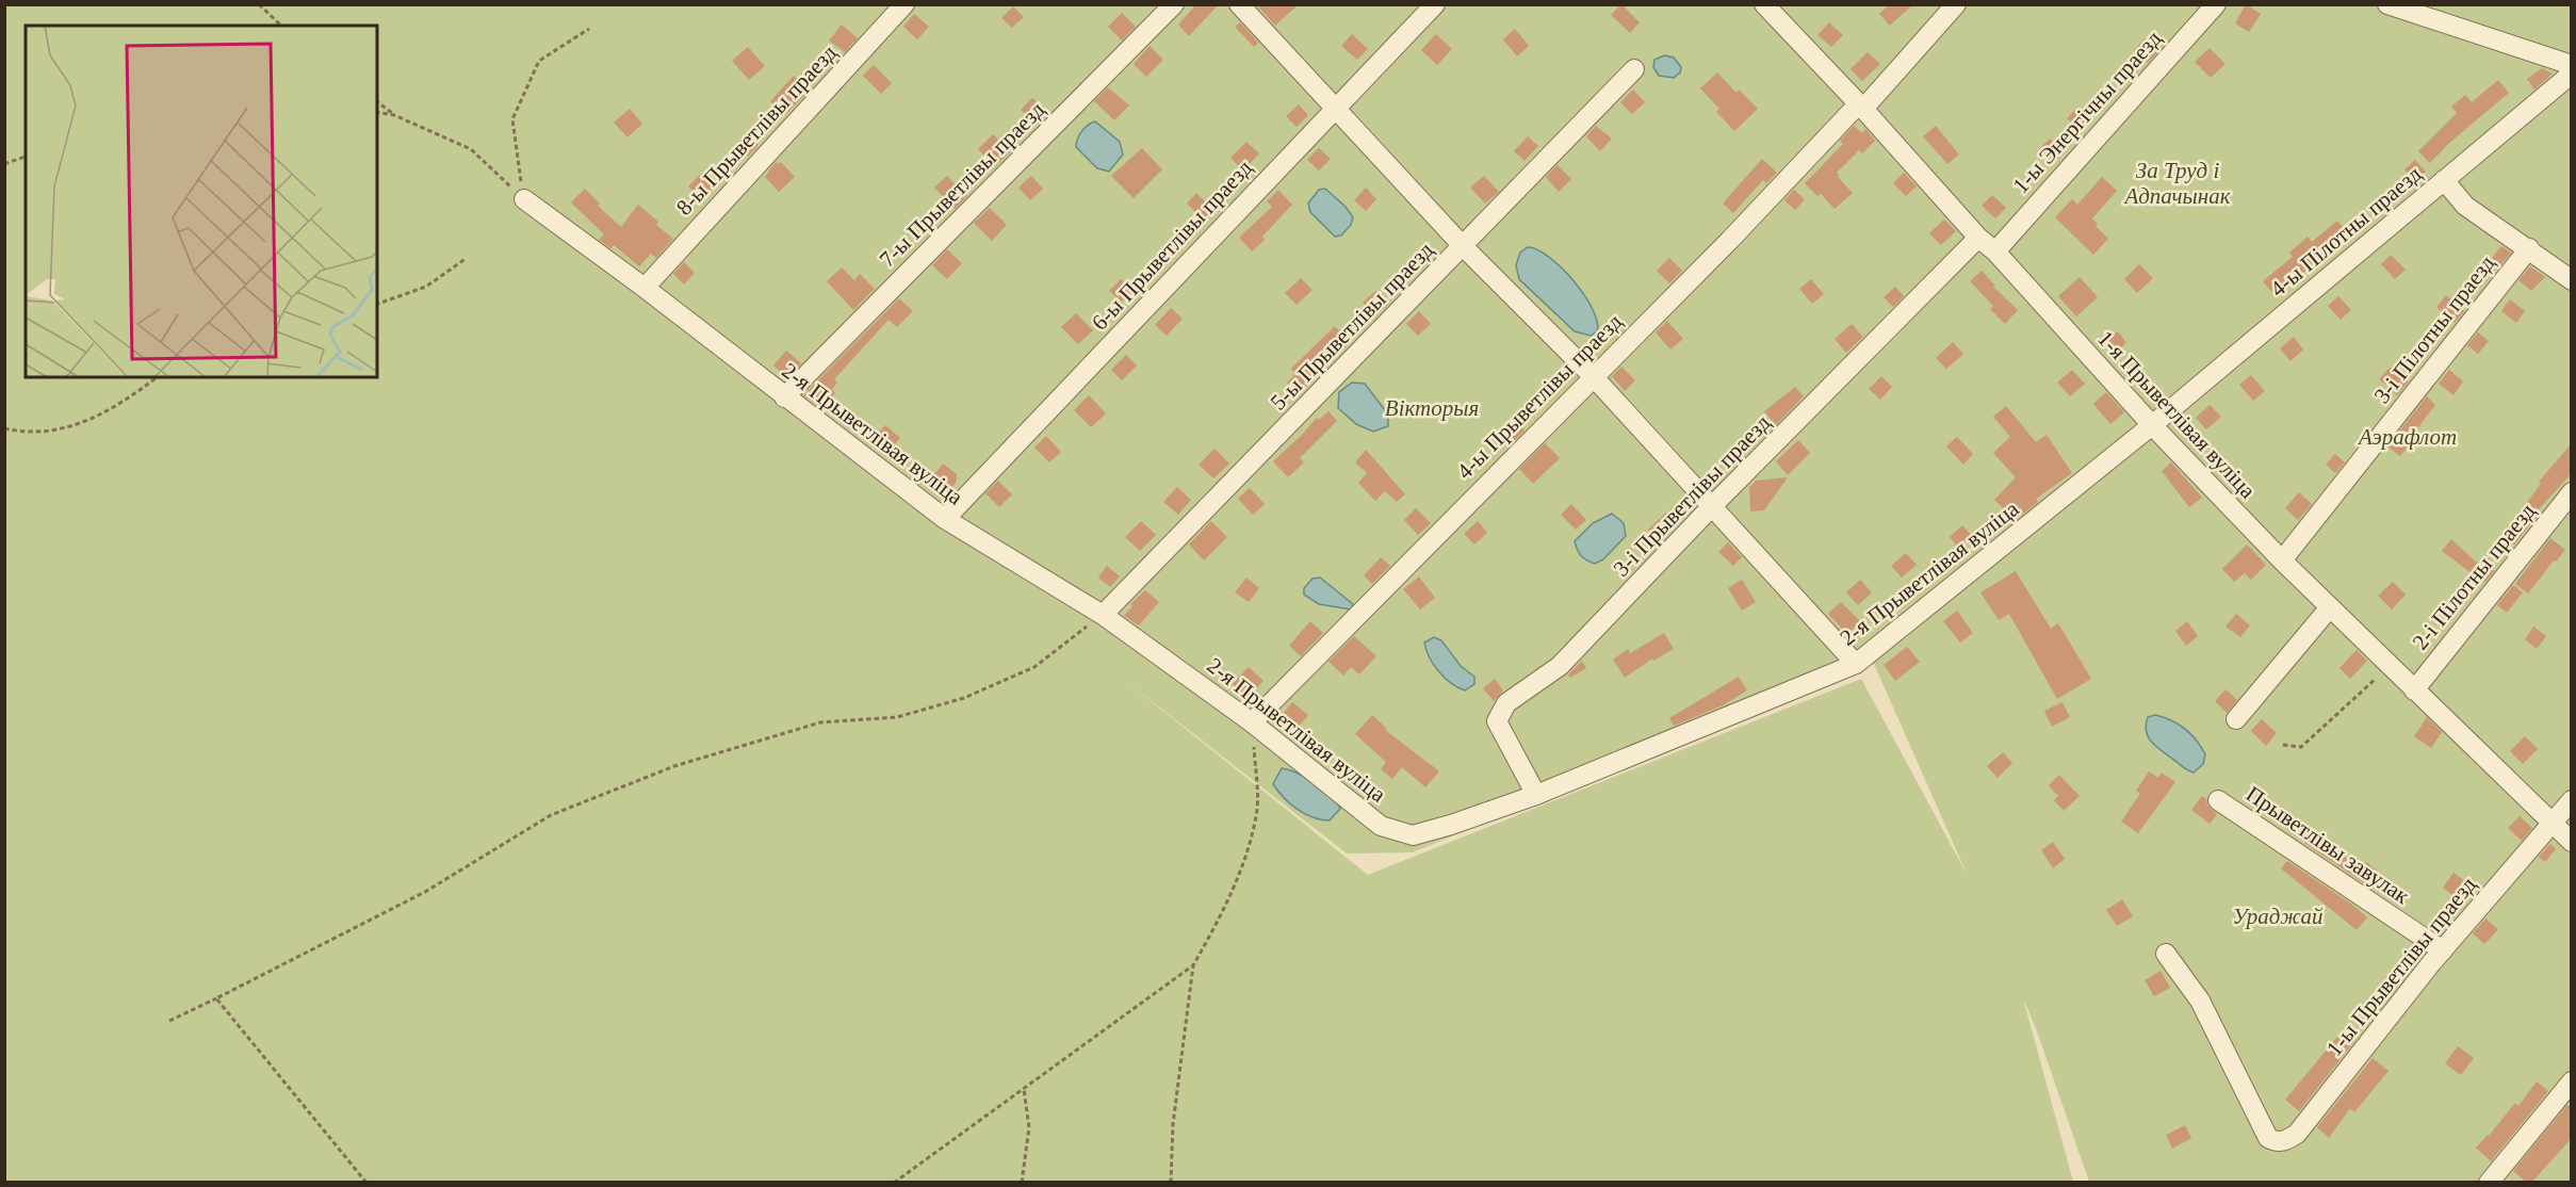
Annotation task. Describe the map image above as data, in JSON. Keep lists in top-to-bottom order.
{
  "streets": {
    "lane": [
      "1-ы Энергічны праезд",
      "8-ы Прыветлівы праезд",
      "7-ы Прыветлівы праезд",
      "4-ы Пілотны праезд",
      "6-ы Прыветлівы праезд",
      "5-ы Прыветлівы праезд",
      "3-і Пілотны праезд",
      "4-ы Прыветлівы праезд",
      "1-я Прыветлівая вуліца",
      "2-я Прыветлівая вуліца",
      "3-і Прыветлівы праезд",
      "2-і Пілотны праезд",
      "Прыветлівы завулак",
      "1-ы Прыветлівы праезд"
    ]
  },
  "crossings": [
    ["1-ы Энергічны праезд", "1-я Прыветлівая вуліца"],
    ["8-ы Прыветлівы праезд", "2-я Прыветлівая вуліца"],
    ["7-ы Прыветлівы праезд", "2-я Прыветлівая вуліца"],
    ["4-ы Пілотны праезд", "1-я Прыветлівая вуліца"],
    ["4-ы Пілотны праезд", "2-я Прыветлівая вуліца"],
    ["6-ы Прыветлівы праезд", "2-я Прыветлівая вуліца"],
    ["5-ы Прыветлівы праезд", "2-я Прыветлівая вуліца"],
    ["3-і Пілотны праезд", "1-я Прыветлівая вуліца"],
    ["4-ы Прыветлівы праезд", "1-я Прыветлівая вуліца"],
    ["4-ы Прыветлівы праезд", "2-я Прыветлівая вуліца"],
    ["1-я Прыветлівая вуліца", "2-я Прыветлівая вуліца"],
    ["1-я Прыветлівая вуліца", "3-і Прыветлівы праезд"],
    ["1-я Прыветлівая вуліца", "2-і Пілотны праезд"],
    ["1-я Прыветлівая вуліца", "1-ы Прыветлівы праезд"],
    ["2-я Прыветлівая вуліца", "3-і Прыветлівы праезд"],
    ["Прыветлівы завулак", "1-ы Прыветлівы праезд"]
  ],
  "parks": [
    "За Труд і Адпачынак",
    "Вікторыя",
    "Аэрафлот",
    "Ураджай"
  ]
}
